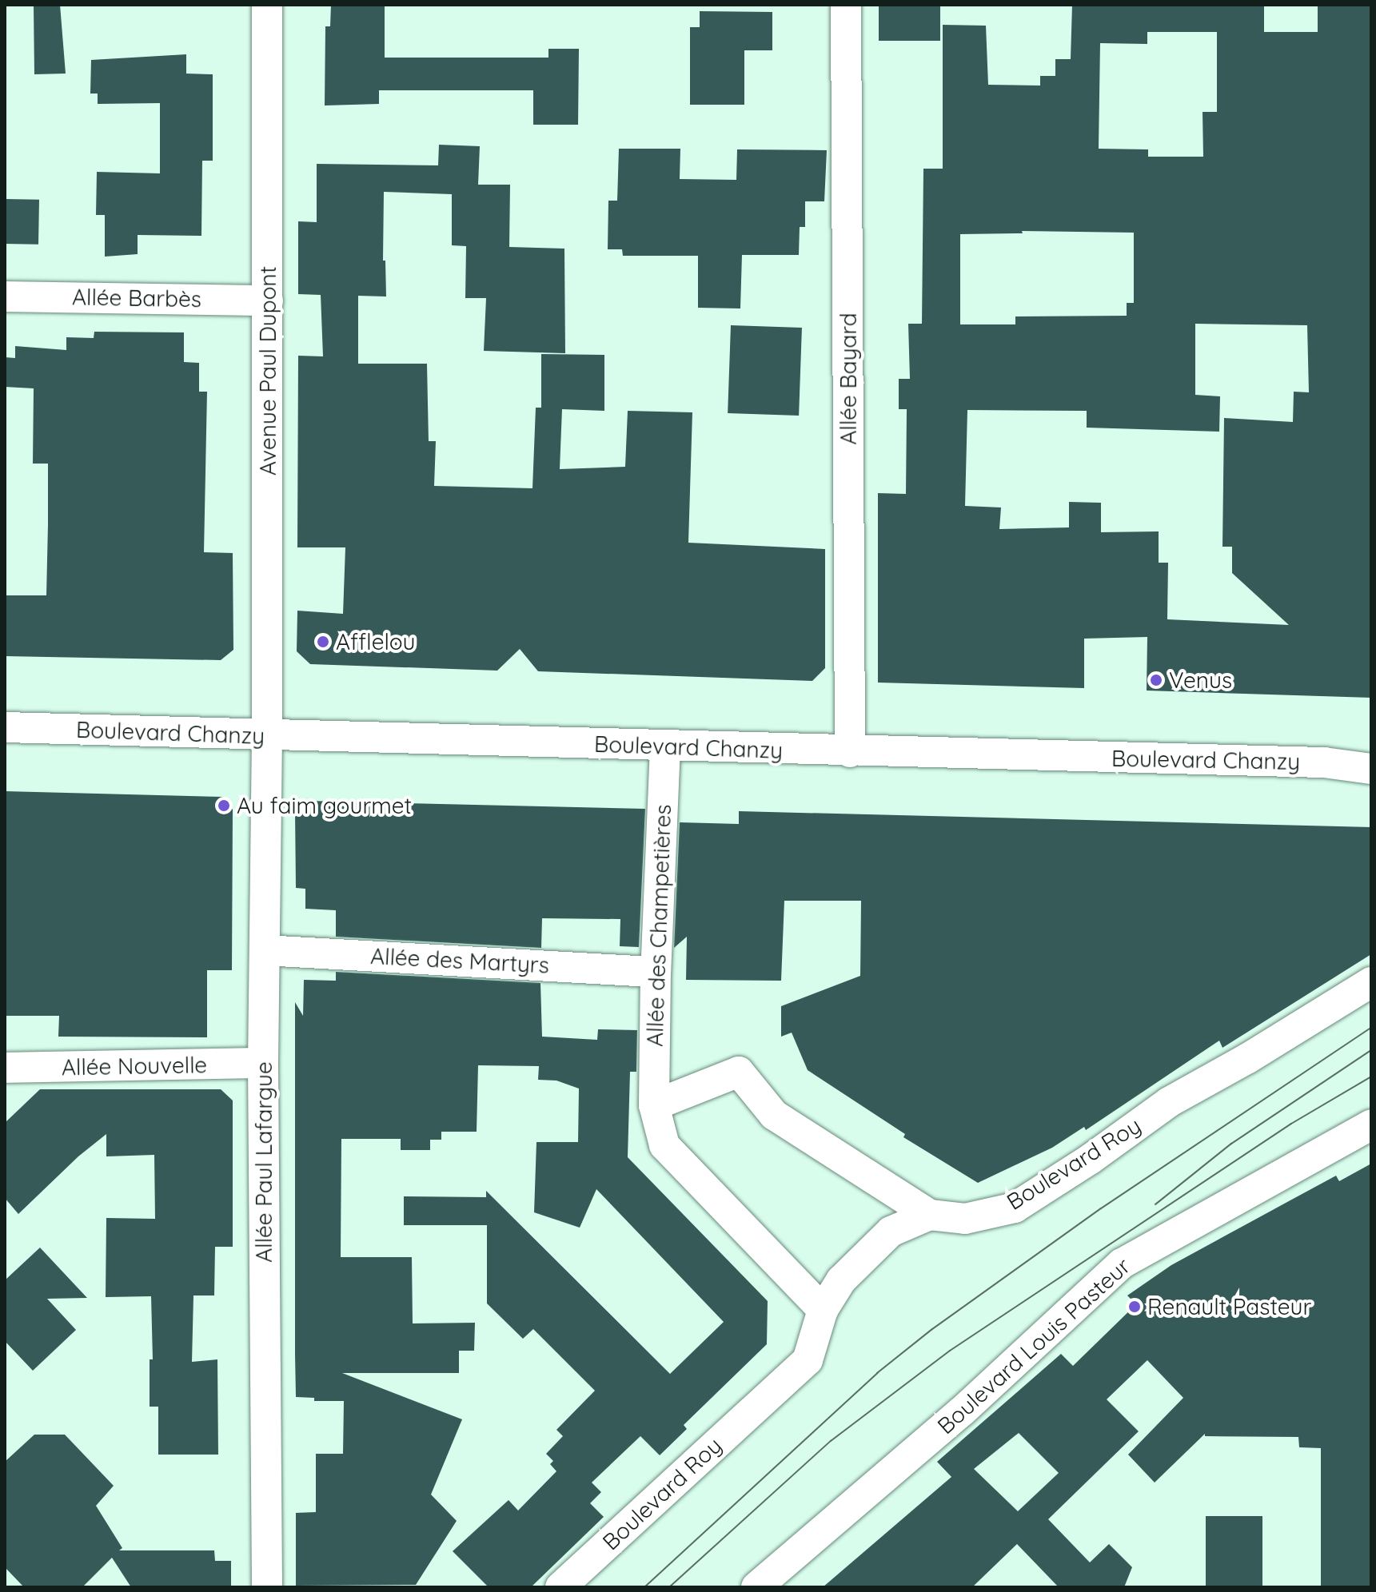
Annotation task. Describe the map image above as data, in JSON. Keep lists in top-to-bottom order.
{
  "streets": {
    "street": [
      "Allée Barbès",
      "Avenue Paul Dupont",
      "Allée Bayard",
      "Boulevard Chanzy",
      "Allée des Champetières",
      "Allée des Martyrs",
      "Allée Nouvelle",
      "Allée Paul Lafargue",
      "Boulevard Roy",
      "Boulevard Louis Pasteur"
    ]
  },
  "crossings": [
    ["Allée Barbès", "Avenue Paul Dupont"],
    ["Avenue Paul Dupont", "Boulevard Chanzy"],
    ["Avenue Paul Dupont", "Allée Paul Lafargue"],
    ["Allée Bayard", "Boulevard Chanzy"],
    ["Boulevard Chanzy", "Allée des Champetières"],
    ["Boulevard Chanzy", "Allée Paul Lafargue"],
    ["Allée des Champetières", "Allée des Martyrs"],
    ["Allée des Champetières", "Boulevard Roy"],
    ["Allée des Martyrs", "Allée Paul Lafargue"],
    ["Allée Nouvelle", "Allée Paul Lafargue"]
  ],
  "places": [
    "Afflelou",
    "Venus",
    "Au faim gourmet",
    "Renault Pasteur"
  ]
}
